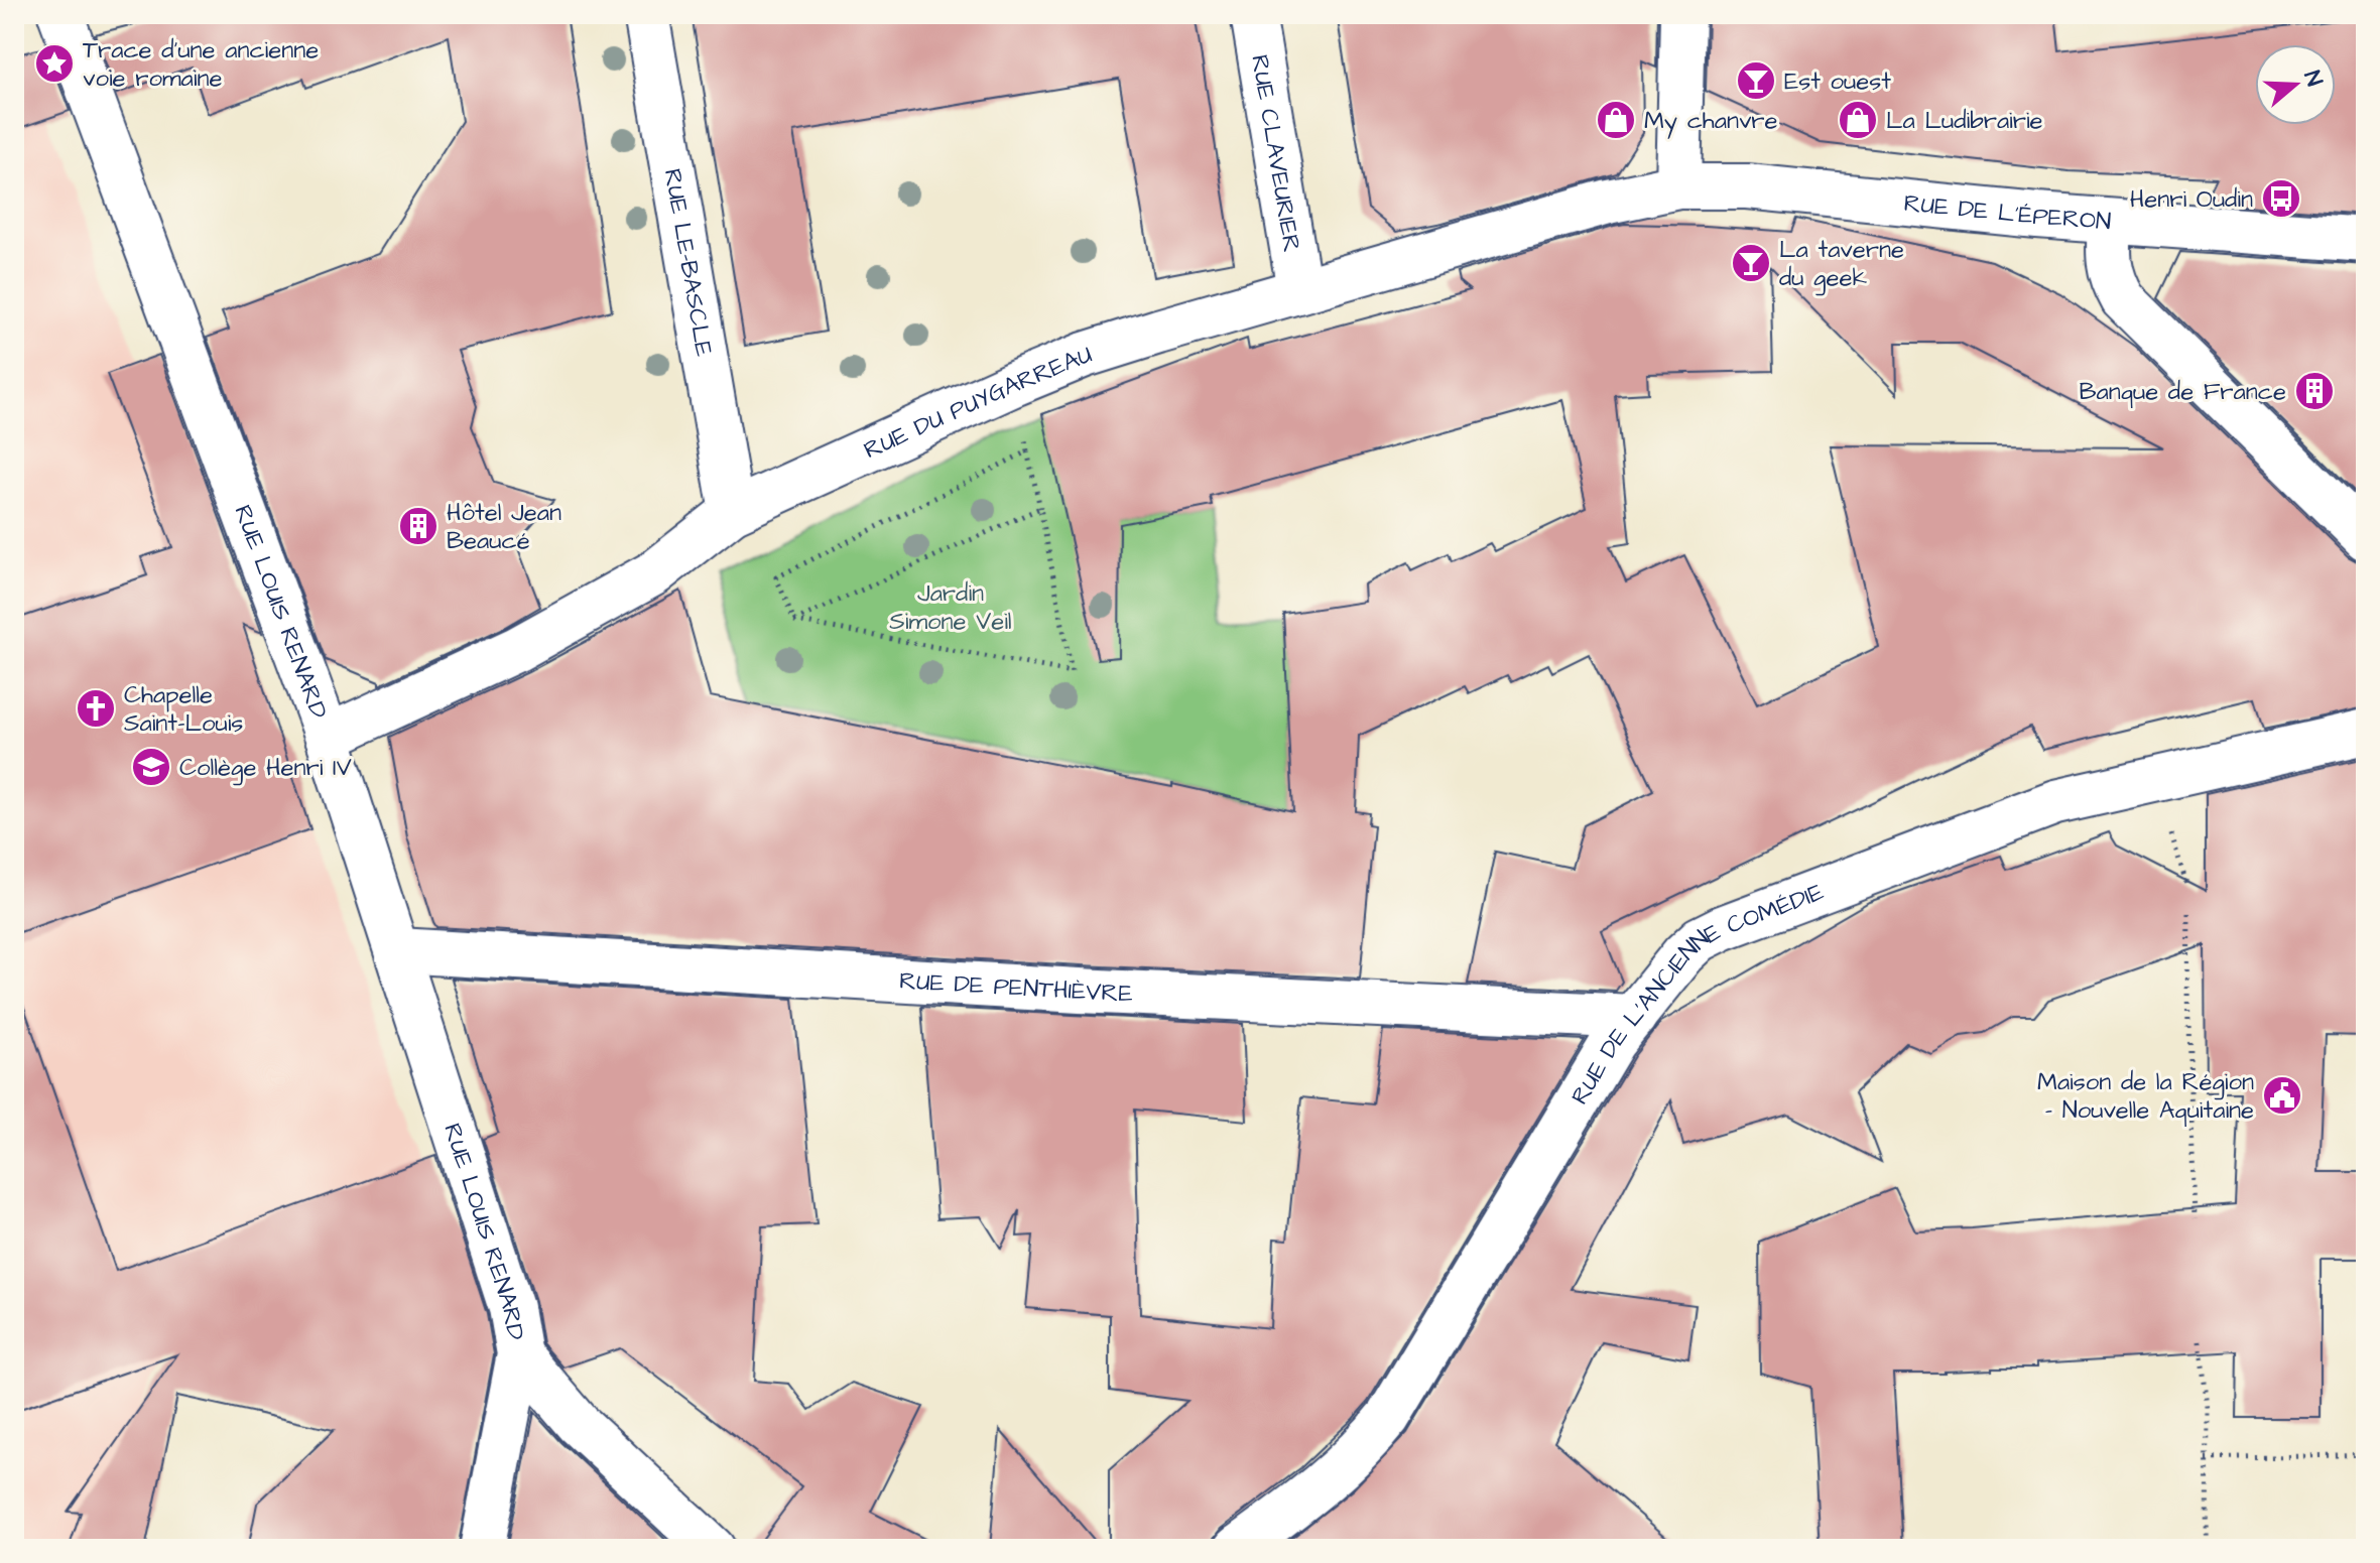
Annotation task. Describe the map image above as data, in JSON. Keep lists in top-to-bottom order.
{
  "streets": {
    "street": [
      "RUE CLAVEURIER",
      "RUE DE L'ÉPERON",
      "RUE LE-BASCLE",
      "RUE DU PUYGARREAU",
      "RUE LOUIS RENARD",
      "RUE DE PENTHIÈVRE",
      "RUE DE L'ANCIENNE COMÉDIE"
    ]
  },
  "crossings": [
    ["RUE CLAVEURIER", "RUE DU PUYGARREAU"],
    ["RUE DE L'ÉPERON", "RUE DU PUYGARREAU"],
    ["RUE LE-BASCLE", "RUE DU PUYGARREAU"],
    ["RUE DU PUYGARREAU", "RUE LOUIS RENARD"],
    ["RUE LOUIS RENARD", "RUE DE PENTHIÈVRE"],
    ["RUE DE PENTHIÈVRE", "RUE DE L'ANCIENNE COMÉDIE"]
  ],
  "parks": ["Jardin Simone Veil"],
  "places": {
    "place": ["Trace d'une ancienne voie romaine"],
    "bar": ["Est ouest", "La taverne du geek"],
    "shop": ["My chanvre", "La Ludibrairie"],
    "bus stop": ["Henri Oudin"],
    "building": ["Banque de France", "Hôtel Jean Beaucé"],
    "church": ["Chapelle Saint-Louis"],
    "school or university": ["Collège Henri IV"],
    "public building": ["Maison de la Région - Nouvelle Aquitaine"]
  },
  "north": "right"
}
